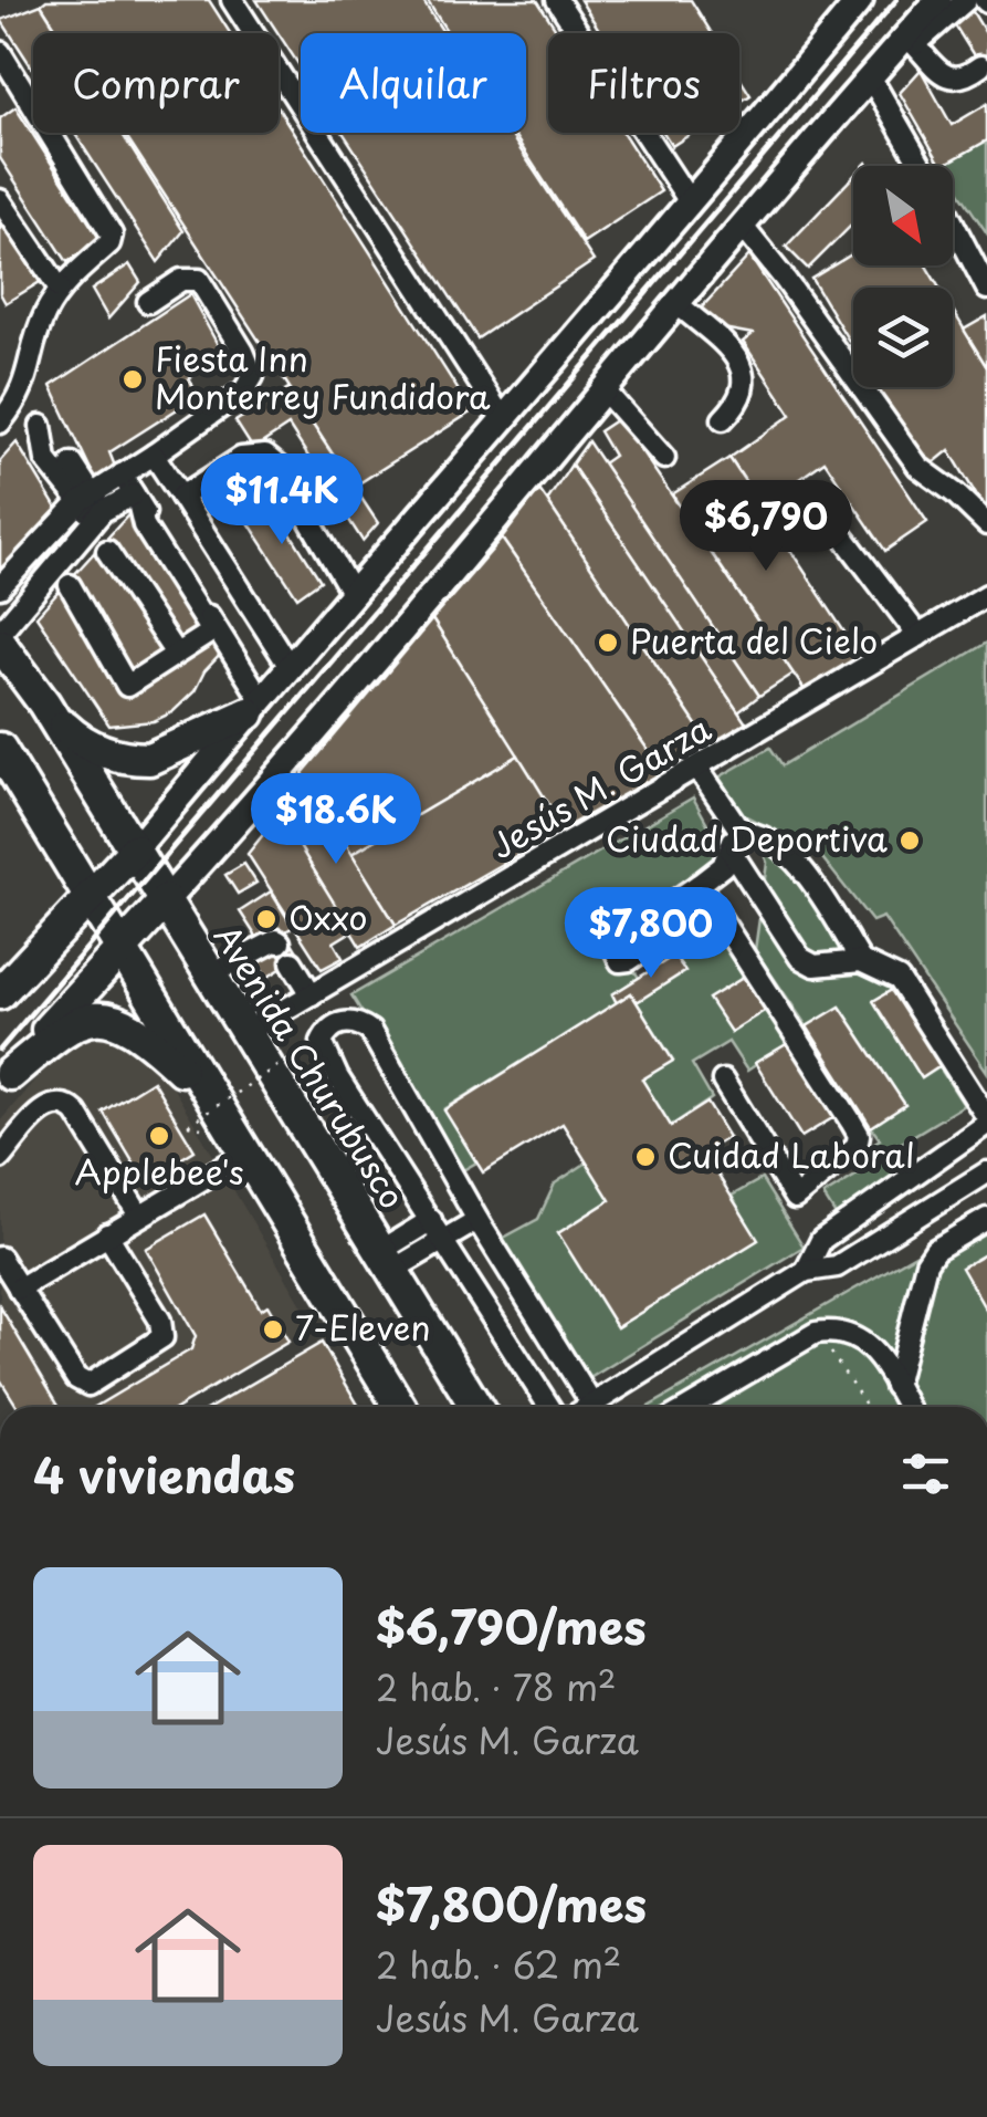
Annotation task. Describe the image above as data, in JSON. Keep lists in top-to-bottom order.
{
  "streets": {
    "highway": ["Avenida Churubusco"],
    "street": ["Jesús M. Garza"]
  },
  "crossings": [
    ["Jesús M. Garza", "Avenida Churubusco"]
  ],
  "places": [
    "Fiesta Inn Monterrey Fundidora",
    "Puerta del Cielo",
    "Ciudad Deportiva",
    "Oxxo",
    "Applebee's",
    "Cuidad Laboral",
    "7-Eleven"
  ],
  "north": "bottom right",
  "page": {
    "chip": ["Comprar", "Alquilar", "Filtros"],
    "price": [
      "$11.4K",
      "$6,790",
      "$18.6K",
      "$7,800"
    ],
    "heading": "4 viviendas",
    "list": [
      {
        "name": "$6,790/mes",
        "note": "2 hab. · 78 m² · Jesús M. Garza"
      },
      {
        "name": "$7,800/mes",
        "note": "2 hab. · 62 m² · Jesús M. Garza"
      }
    ]
  }
}
